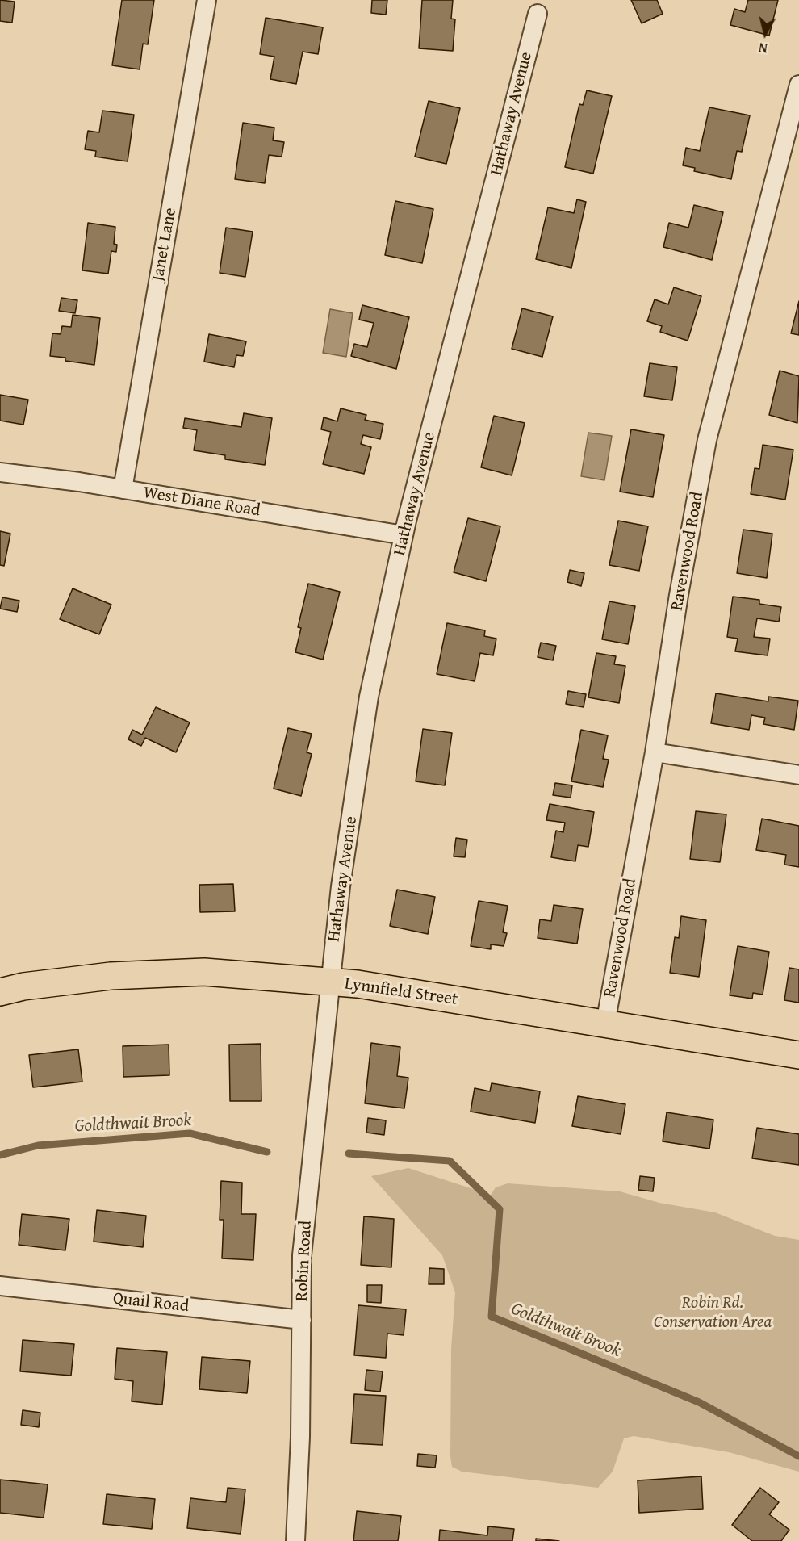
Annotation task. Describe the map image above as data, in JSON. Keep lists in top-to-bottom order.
{
  "streets": {
    "main road": ["Lynnfield Street"],
    "street": [
      "Hathaway Avenue",
      "Janet Lane",
      "West Diane Road",
      "Ravenwood Road",
      "Robin Road",
      "Quail Road"
    ]
  },
  "crossings": [
    ["Hathaway Avenue", "West Diane Road"],
    ["Hathaway Avenue", "Lynnfield Street"],
    ["Hathaway Avenue", "Robin Road"],
    ["Janet Lane", "West Diane Road"],
    ["Ravenwood Road", "Lynnfield Street"],
    ["Lynnfield Street", "Robin Road"],
    ["Robin Road", "Quail Road"]
  ],
  "water": ["Goldthwait Brook"],
  "parks": ["Robin Rd. Conservation Area"],
  "north": "bottom"
}
